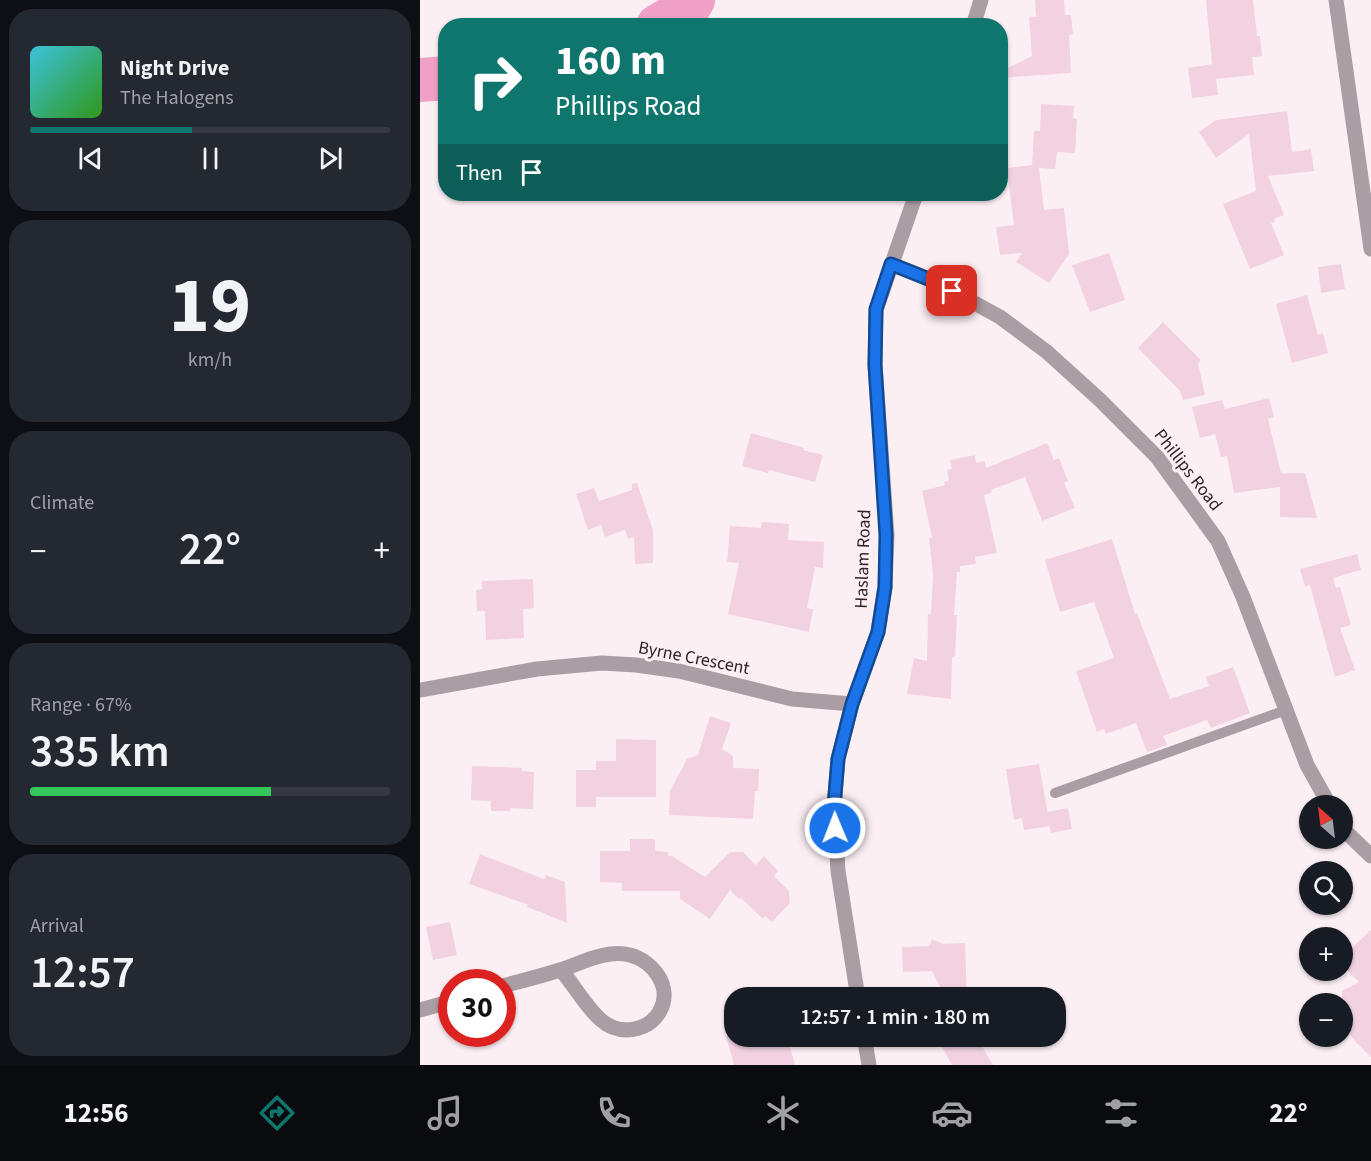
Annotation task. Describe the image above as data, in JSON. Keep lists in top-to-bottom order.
{
  "streets": {
    "street": ["Phillips Road", "Haslam Road", "Byrne Crescent"]
  },
  "crossings": [
    ["Phillips Road", "Haslam Road"],
    ["Haslam Road", "Byrne Crescent"]
  ],
  "north": "top left",
  "page": {
    "turn": ["160 m", "Phillips Road"],
    "song": ["Night Drive", "The Halogens"],
    "then": "Then",
    "tile": [
      ["19", "km/h"],
      "Climate",
      ["Range · 67%", "335 km"],
      ["Arrival", "12:57"]
    ],
    "heat": ["−", "22°", "+"],
    "map_buttons": ["+", "−"],
    "limit": "30",
    "trip": "12:57 · 1 min · 180 m",
    "tabs": ["12:56", "22°"]
  }
}
